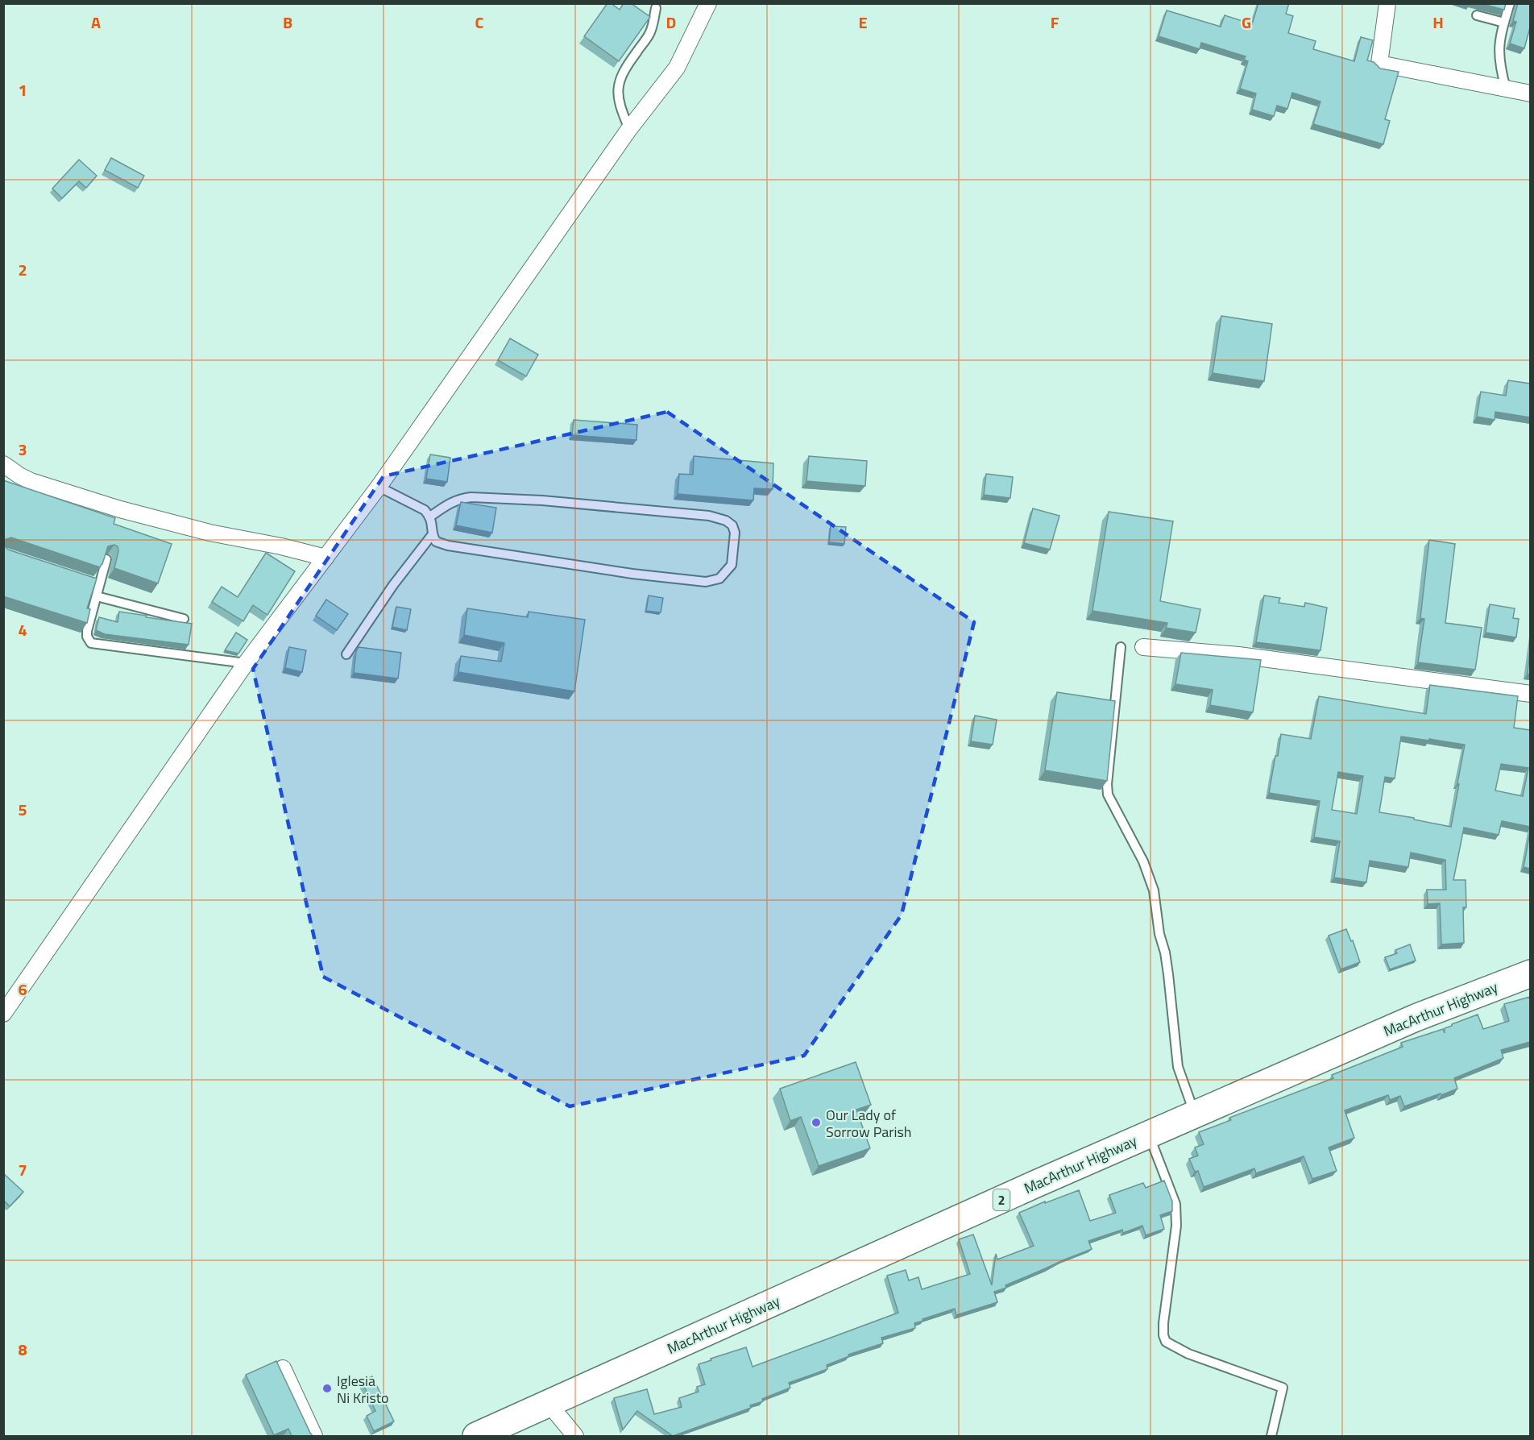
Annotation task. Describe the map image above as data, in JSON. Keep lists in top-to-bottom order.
{
  "streets": {
    "highway": ["MacArthur Highway", "2"]
  },
  "places": ["Our Lady of Sorrow Parish", "Iglesia Ni Kristo"],
  "grid": {
    "columns": [
      "A",
      "B",
      "C",
      "D",
      "E",
      "F",
      "G",
      "H"
    ],
    "rows": [
      "1",
      "2",
      "3",
      "4",
      "5",
      "6",
      "7",
      "8"
    ]
  }
}
